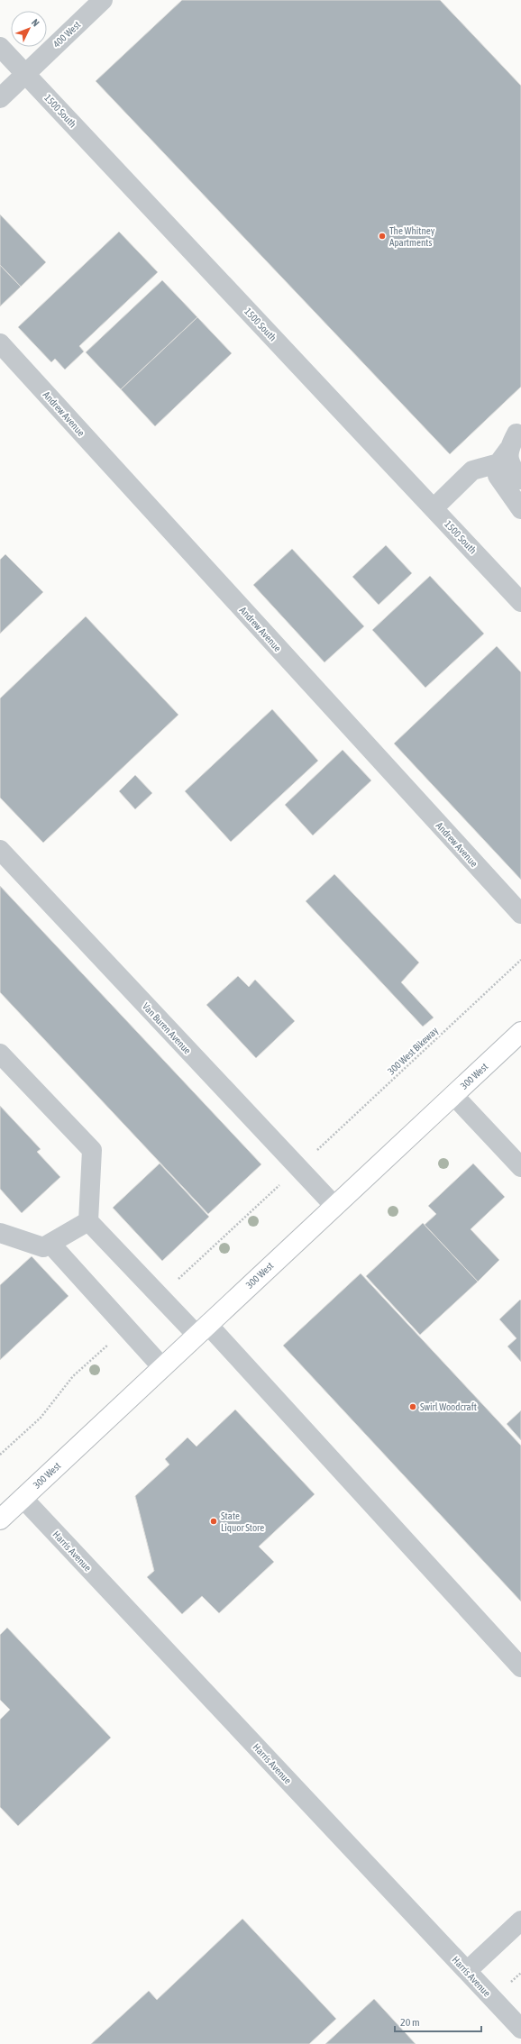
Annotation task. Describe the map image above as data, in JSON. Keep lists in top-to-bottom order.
{
  "streets": {
    "main road": ["300 West"],
    "street": [
      "400 West",
      "1500 South",
      "Andrew Avenue",
      "Van Buren Avenue",
      "Harris Avenue"
    ],
    "path": ["300 West Bikeway"]
  },
  "crossings": [
    ["400 West", "1500 South"],
    ["Van Buren Avenue", "300 West"],
    ["300 West", "Harris Avenue"]
  ],
  "places": ["The Whitney Apartments", "Swirl Woodcraft", "State Liquor Store"],
  "scale_bar": "20 m",
  "north": "top right"
}
